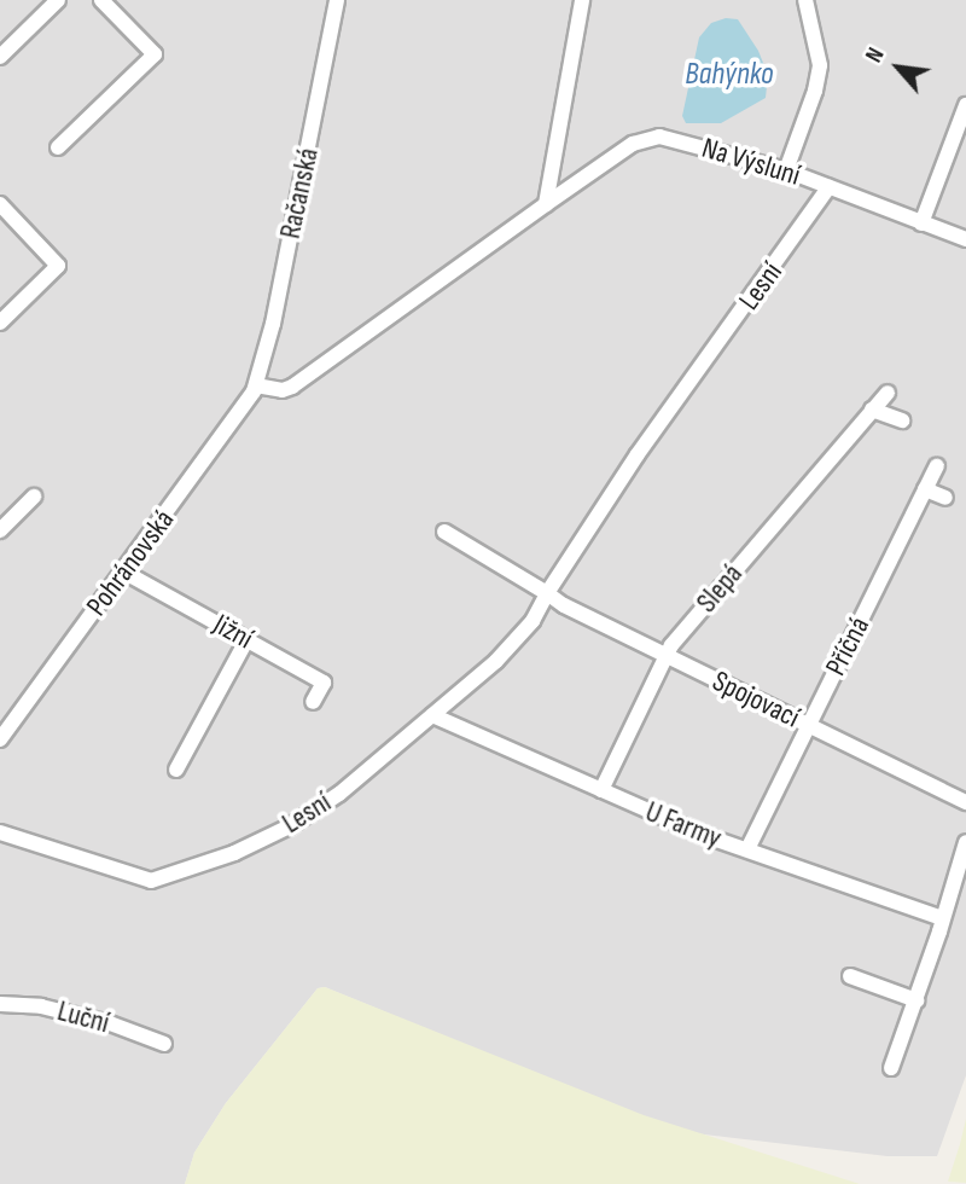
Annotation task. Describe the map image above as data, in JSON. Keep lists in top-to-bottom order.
{
  "streets": {
    "street": [
      "Na Výsluní",
      "Račanská",
      "Lesní",
      "Pohránovská",
      "Slepá",
      "Jižní",
      "Příčná",
      "Spojovací",
      "U Farmy",
      "Luční"
    ]
  },
  "crossings": [
    ["Na Výsluní", "Račanská"],
    ["Na Výsluní", "Lesní"],
    ["Na Výsluní", "Pohránovská"],
    ["Račanská", "Pohránovská"],
    ["Lesní", "Spojovací"],
    ["Lesní", "U Farmy"],
    ["Pohránovská", "Jižní"],
    ["Slepá", "Spojovací"],
    ["Slepá", "U Farmy"],
    ["Příčná", "Spojovací"],
    ["Příčná", "U Farmy"]
  ],
  "water": ["Bahýnko"],
  "north": "top left"
}
